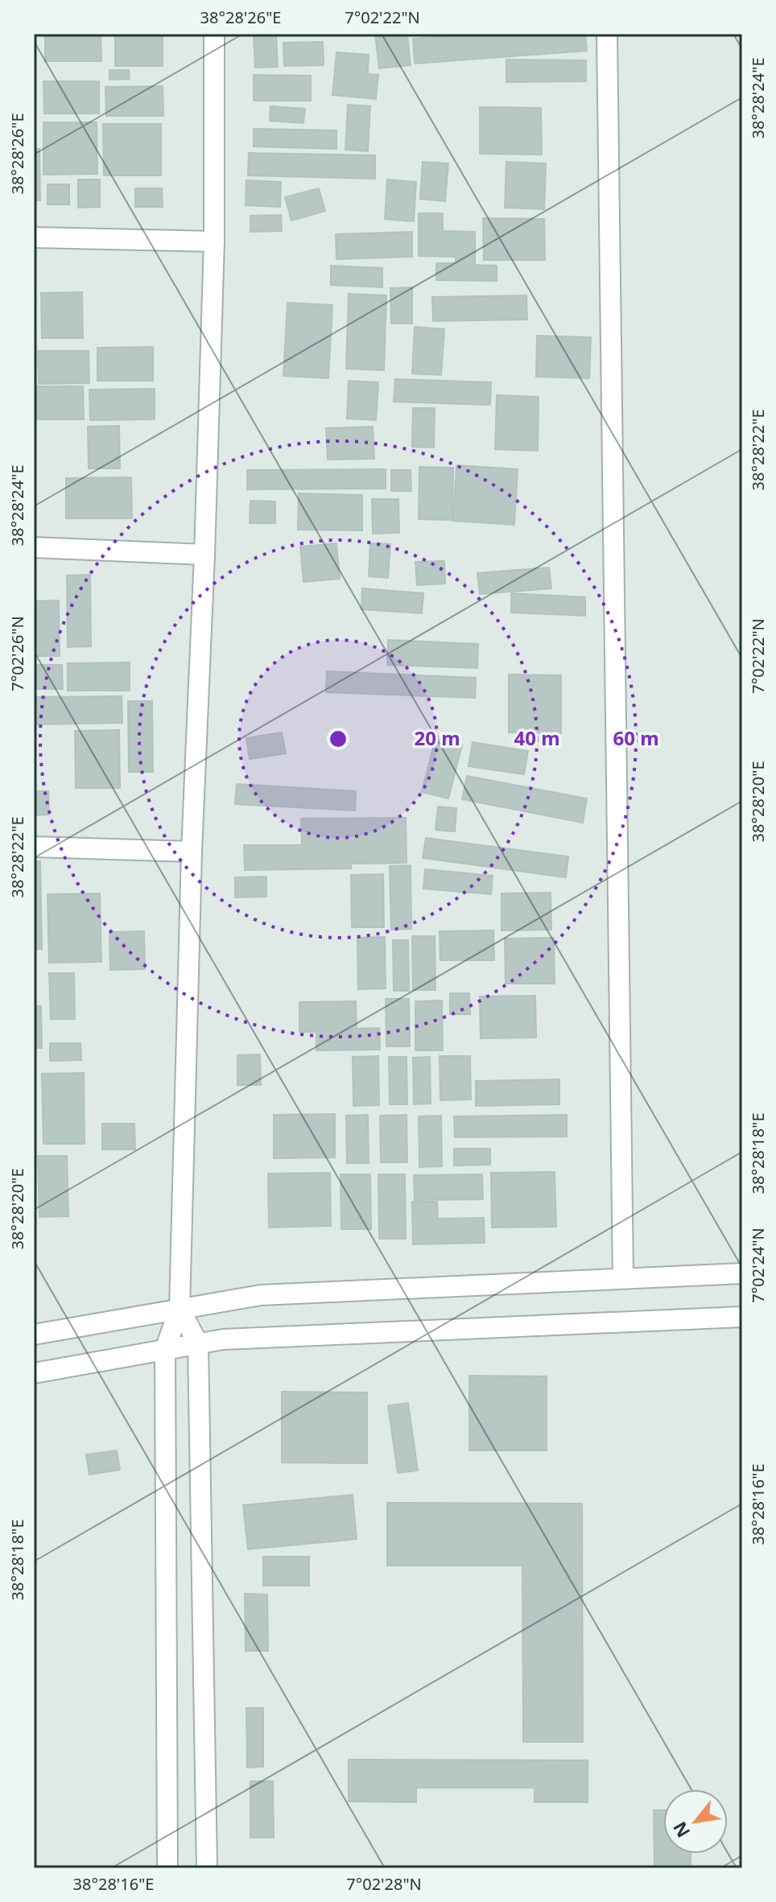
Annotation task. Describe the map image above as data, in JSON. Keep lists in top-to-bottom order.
{
  "north": "bottom left",
  "coordinates": [
    "38°28'26\"E",
    "7°02'22\"N",
    "38°28'24\"E",
    "38°28'22\"E",
    "7°02'26\"N",
    "38°28'20\"E",
    "38°28'18\"E",
    "7°02'24\"N",
    "38°28'16\"E",
    "7°02'28\"N"
  ],
  "rings": ["20 m", "40 m", "60 m"]
}
